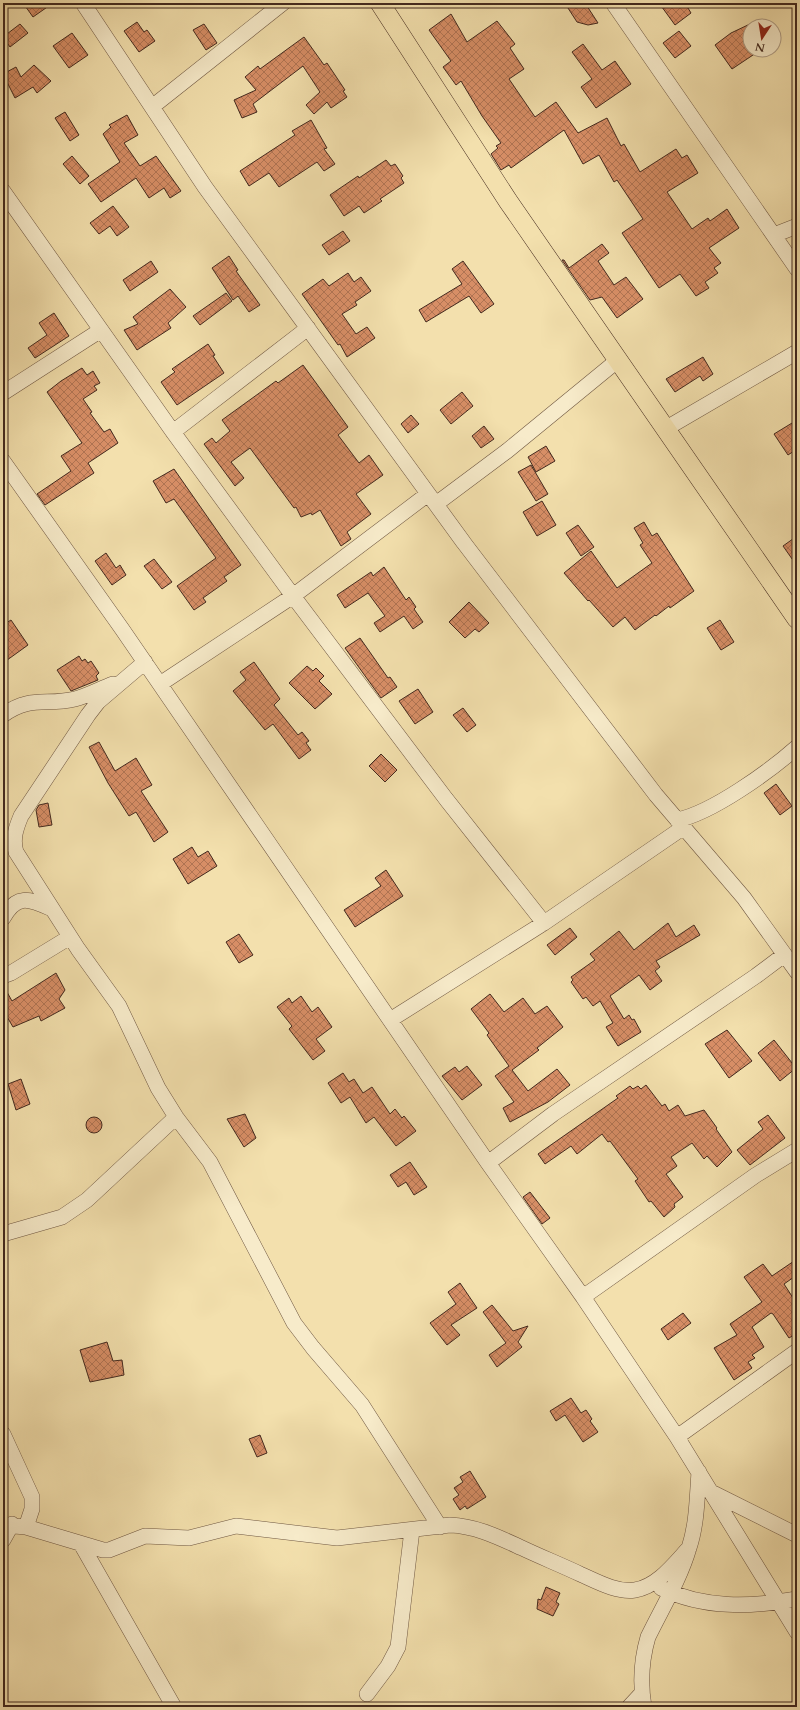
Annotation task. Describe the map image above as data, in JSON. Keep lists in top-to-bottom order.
{
  "north": "bottom"
}
